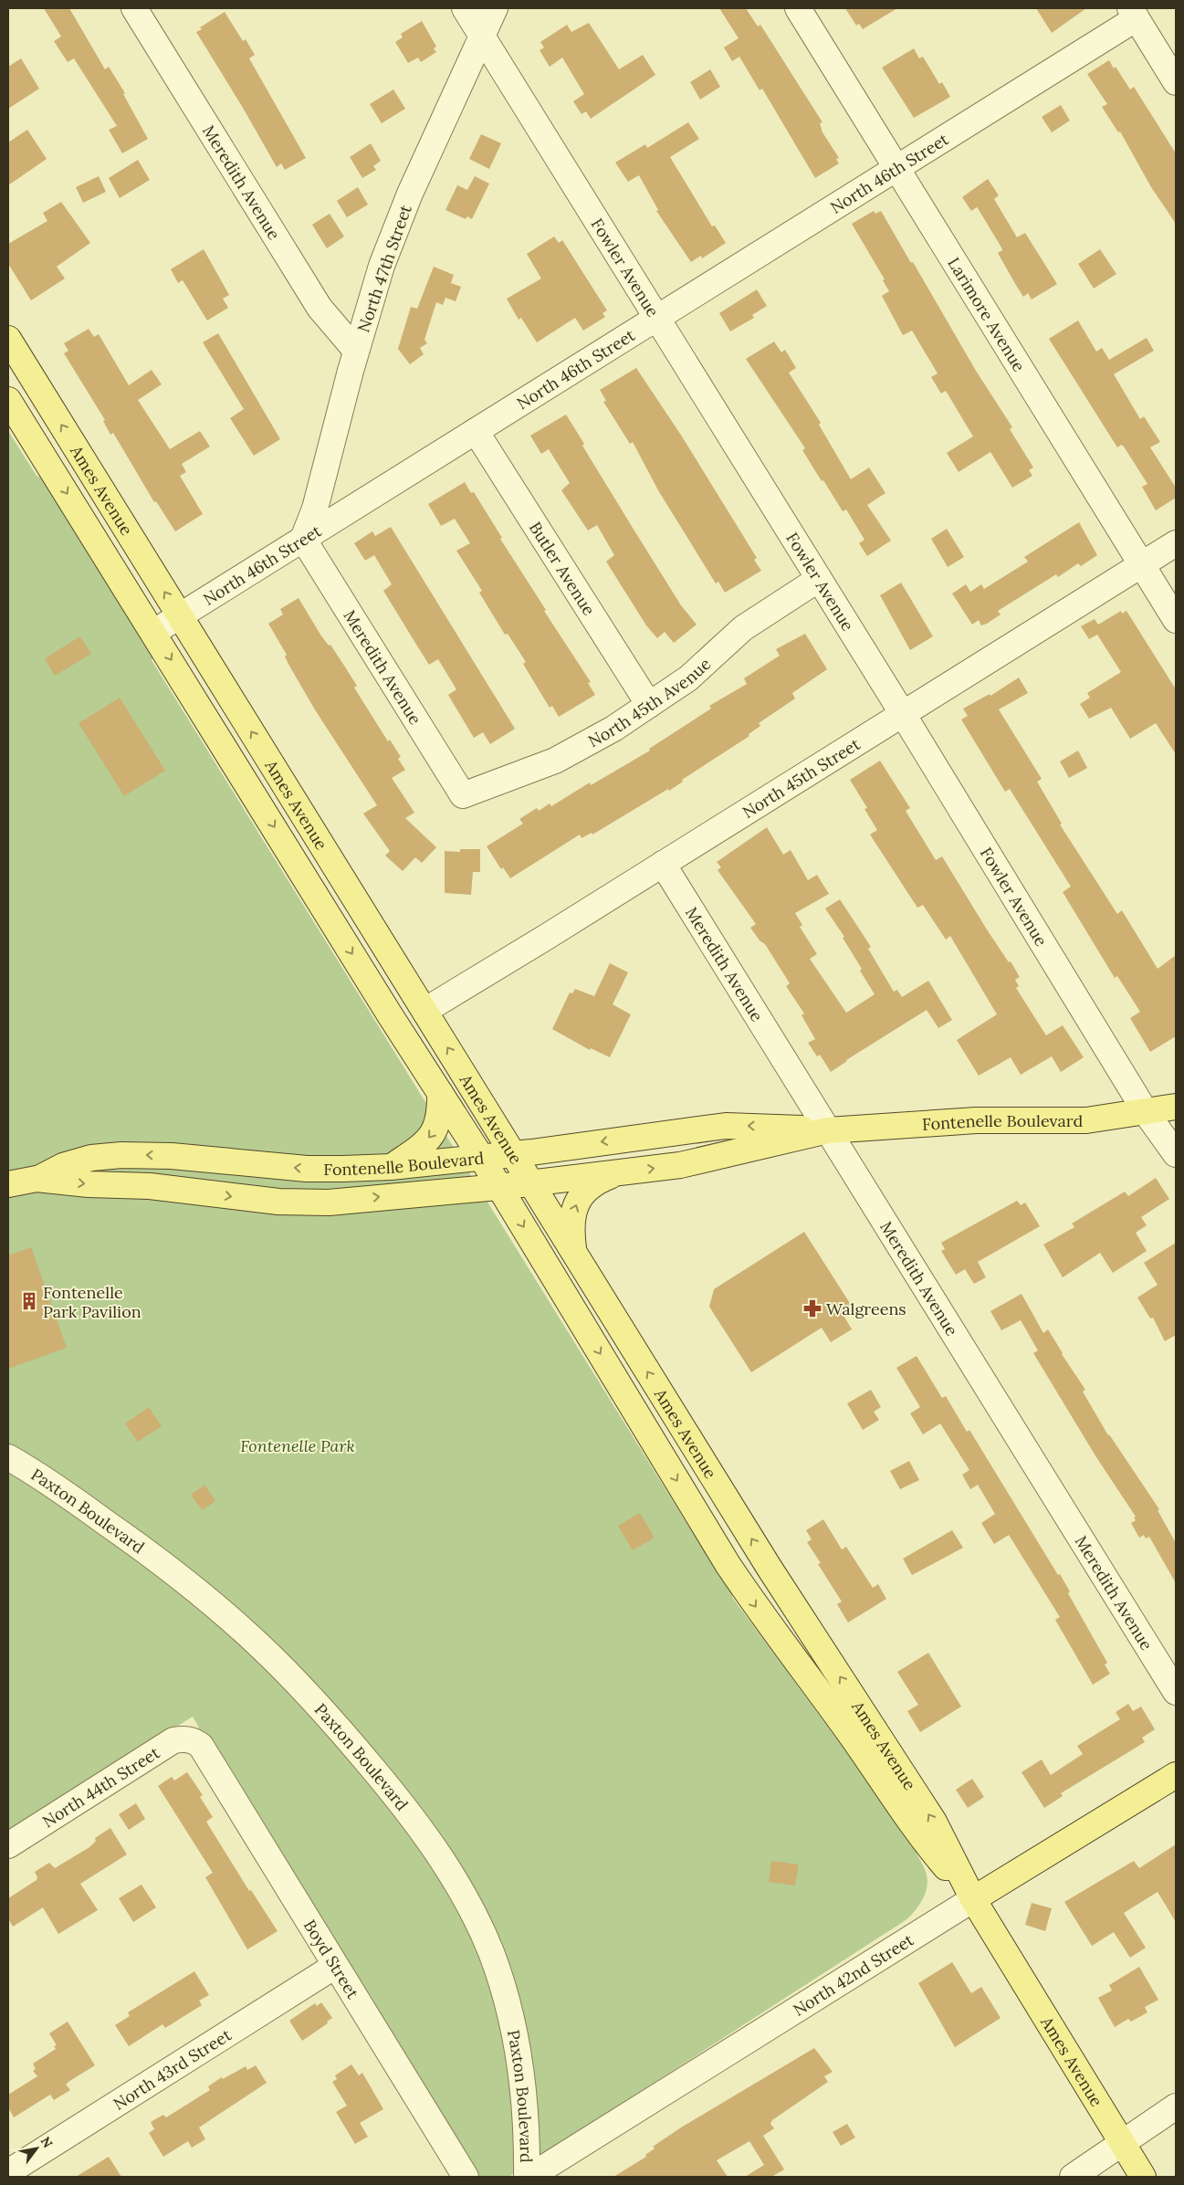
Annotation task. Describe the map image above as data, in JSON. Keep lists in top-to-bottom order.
{
  "streets": {
    "main road": ["Ames Avenue", "Fontenelle Boulevard", "North 42nd Street"],
    "street": [
      "North 46th Street",
      "Meredith Avenue",
      "Fowler Avenue",
      "North 47th Street",
      "Larimore Avenue",
      "Butler Avenue",
      "North 45th Avenue",
      "North 45th Street",
      "Paxton Boulevard",
      "North 44th Street",
      "Boyd Street",
      "North 43rd Street"
    ]
  },
  "crossings": [
    ["North 46th Street", "Meredith Avenue"],
    ["North 46th Street", "Fowler Avenue"],
    ["North 46th Street", "North 47th Street"],
    ["North 46th Street", "Larimore Avenue"],
    ["North 46th Street", "Ames Avenue"],
    ["North 46th Street", "Butler Avenue"],
    ["Meredith Avenue", "North 47th Street"],
    ["Meredith Avenue", "North 45th Avenue"],
    ["Meredith Avenue", "North 45th Street"],
    ["Meredith Avenue", "Fontenelle Boulevard"],
    ["Fowler Avenue", "North 47th Street"],
    ["Fowler Avenue", "North 45th Avenue"],
    ["Fowler Avenue", "North 45th Street"],
    ["Fowler Avenue", "Fontenelle Boulevard"],
    ["Larimore Avenue", "North 45th Street"],
    ["Ames Avenue", "North 45th Street"],
    ["Ames Avenue", "Fontenelle Boulevard"],
    ["Ames Avenue", "North 42nd Street"],
    ["Butler Avenue", "North 45th Avenue"],
    ["Paxton Boulevard", "North 42nd Street"],
    ["North 44th Street", "Boyd Street"],
    ["Boyd Street", "North 43rd Street"]
  ],
  "parks": ["Fontenelle Park"],
  "places": {
    "building": ["Fontenelle Park Pavilion"],
    "pharmacy": ["Walgreens"]
  },
  "north": "top right"
}
